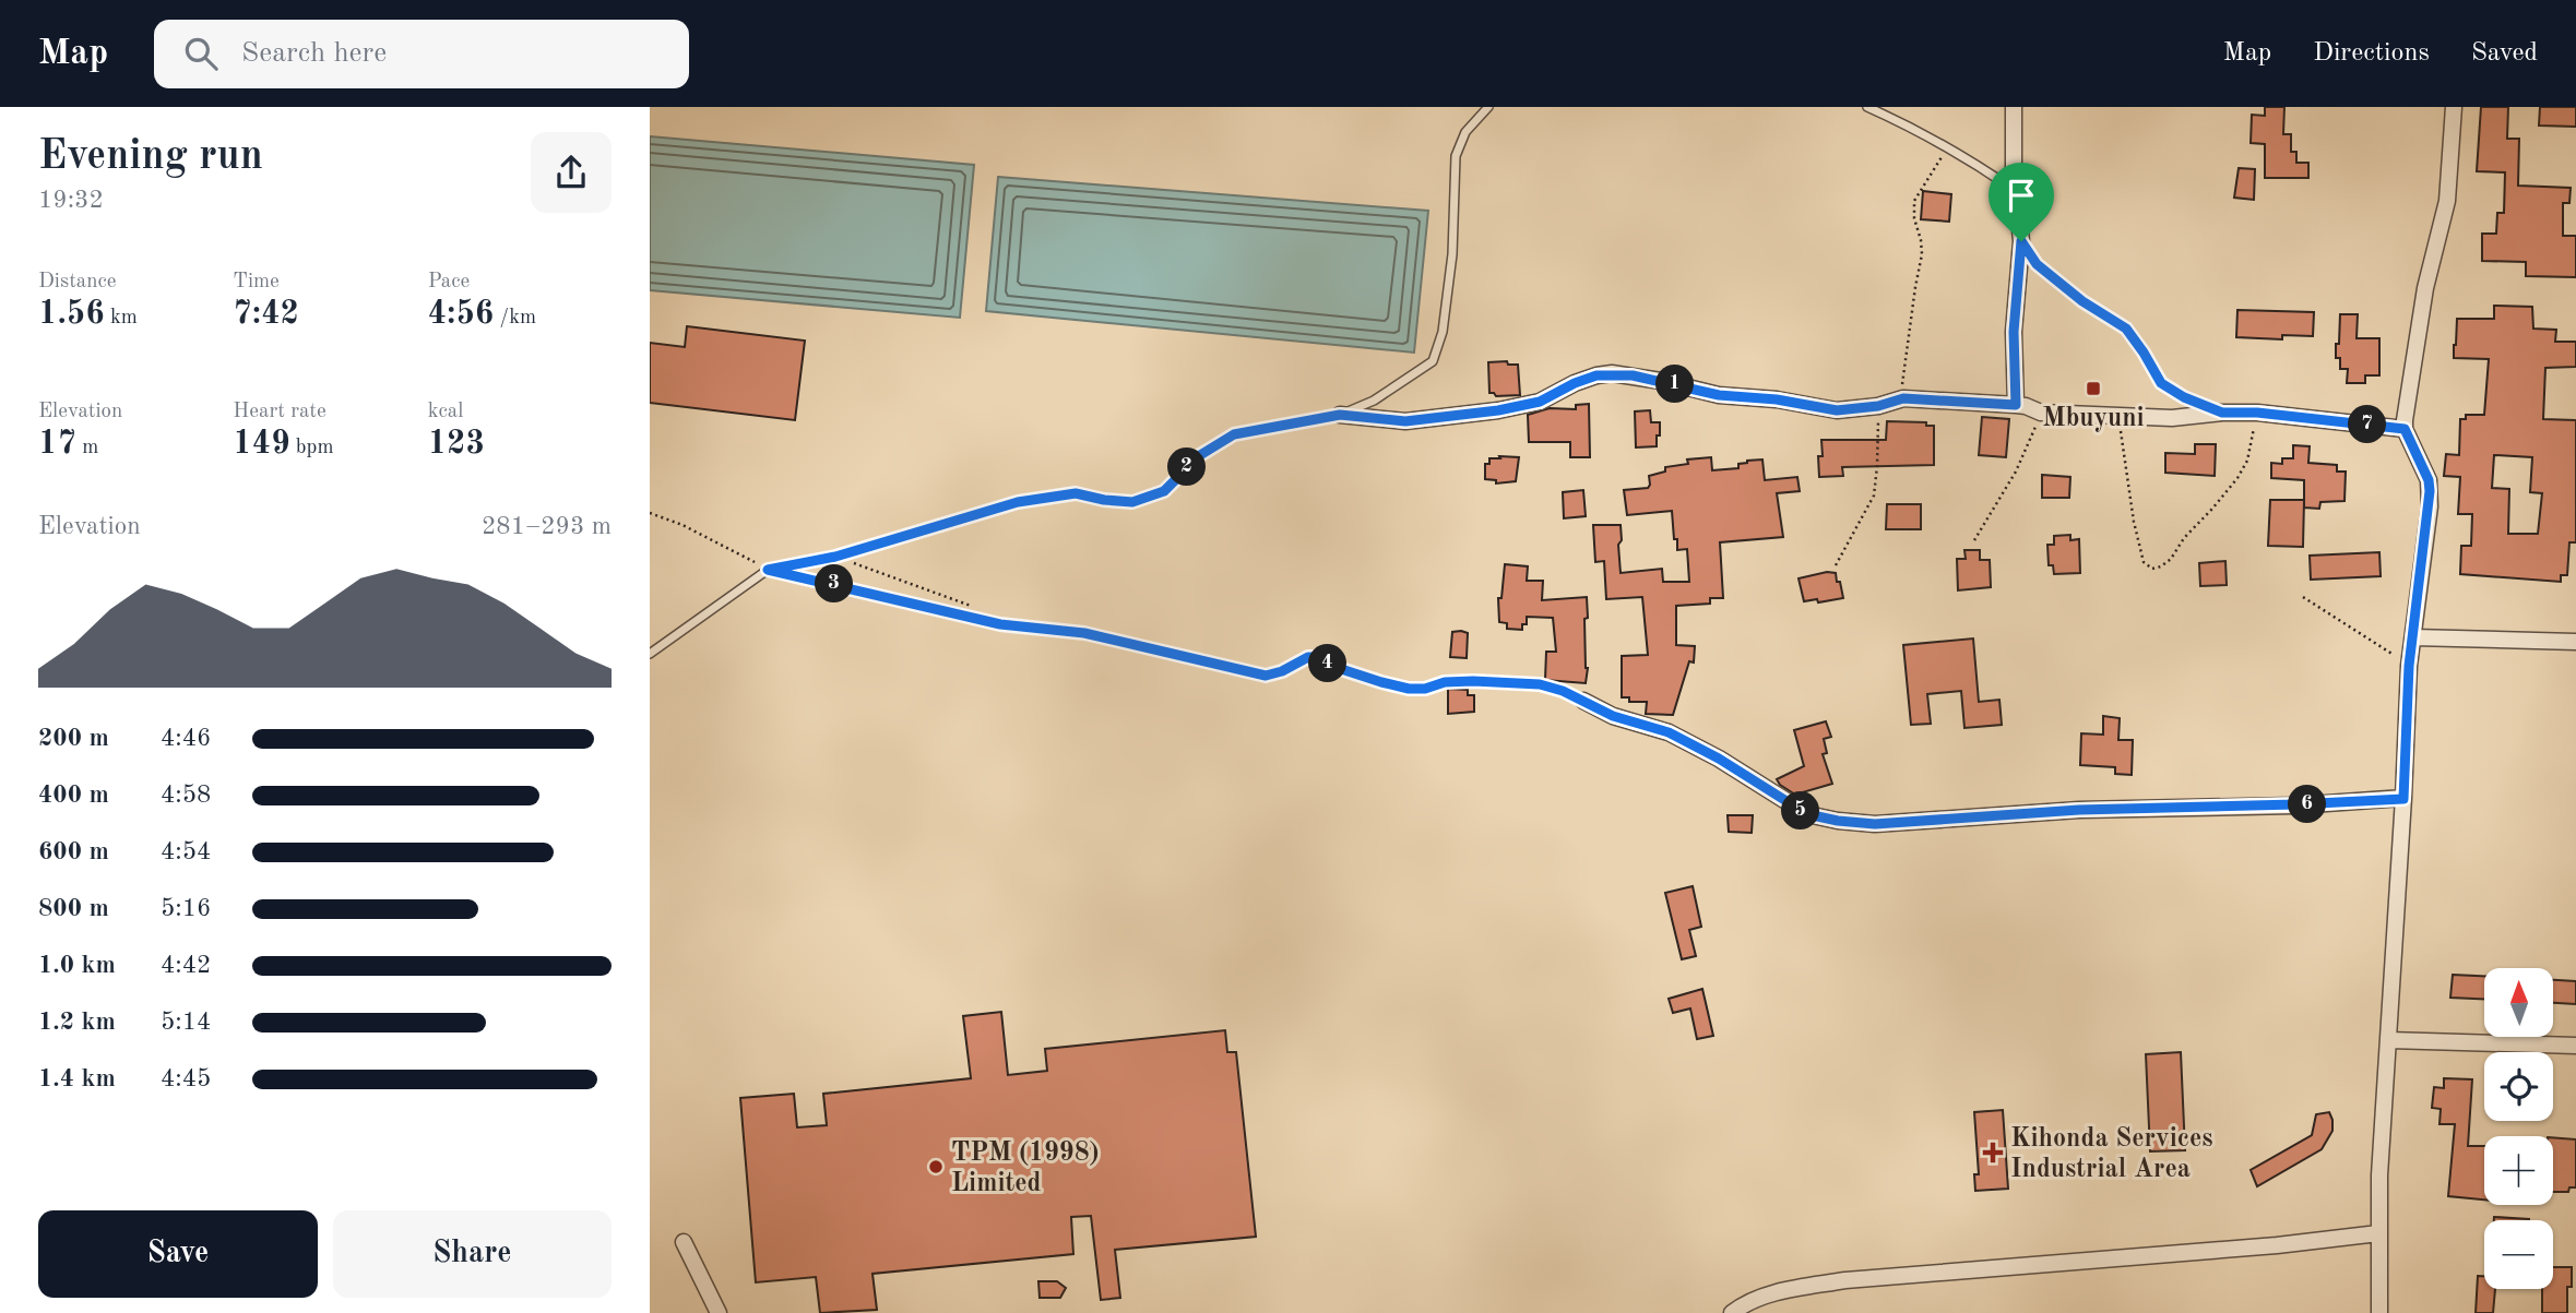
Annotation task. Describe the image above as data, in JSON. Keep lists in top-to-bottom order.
{
  "places": {
    "transit": ["Mbuyuni"],
    "health": ["Kihonda Services Industrial Area"],
    "other": ["TPM (1998) Limited"]
  },
  "north": "top",
  "page": {
    "header": "Map",
    "search": "Search here",
    "nav": ["Map", "Directions", "Saved"],
    "heading": ["Evening run", "19:32"],
    "stats": [
      ["Distance", "1.56 km"],
      ["Time", "7:42"],
      ["Pace", "4:56 /km"],
      ["Elevation", "17 m"],
      ["Heart rate", "149 bpm"],
      ["kcal", "123"]
    ],
    "pins": [
      "1",
      "7",
      "2",
      "3",
      "4",
      "6",
      "5"
    ],
    "chart": ["Elevation", "281–293 m"],
    "list": [
      {
        "name": "200 m",
        "note": "4:46"
      },
      {
        "name": "400 m",
        "note": "4:58"
      },
      {
        "name": "600 m",
        "note": "4:54"
      },
      {
        "name": "800 m",
        "note": "5:16"
      },
      {
        "name": "1.0 km",
        "note": "4:42"
      },
      {
        "name": "1.2 km",
        "note": "5:14"
      },
      {
        "name": "1.4 km",
        "note": "4:45"
      }
    ],
    "map_buttons": ["+", "−"],
    "buttons": ["Save", "Share"]
  }
}
